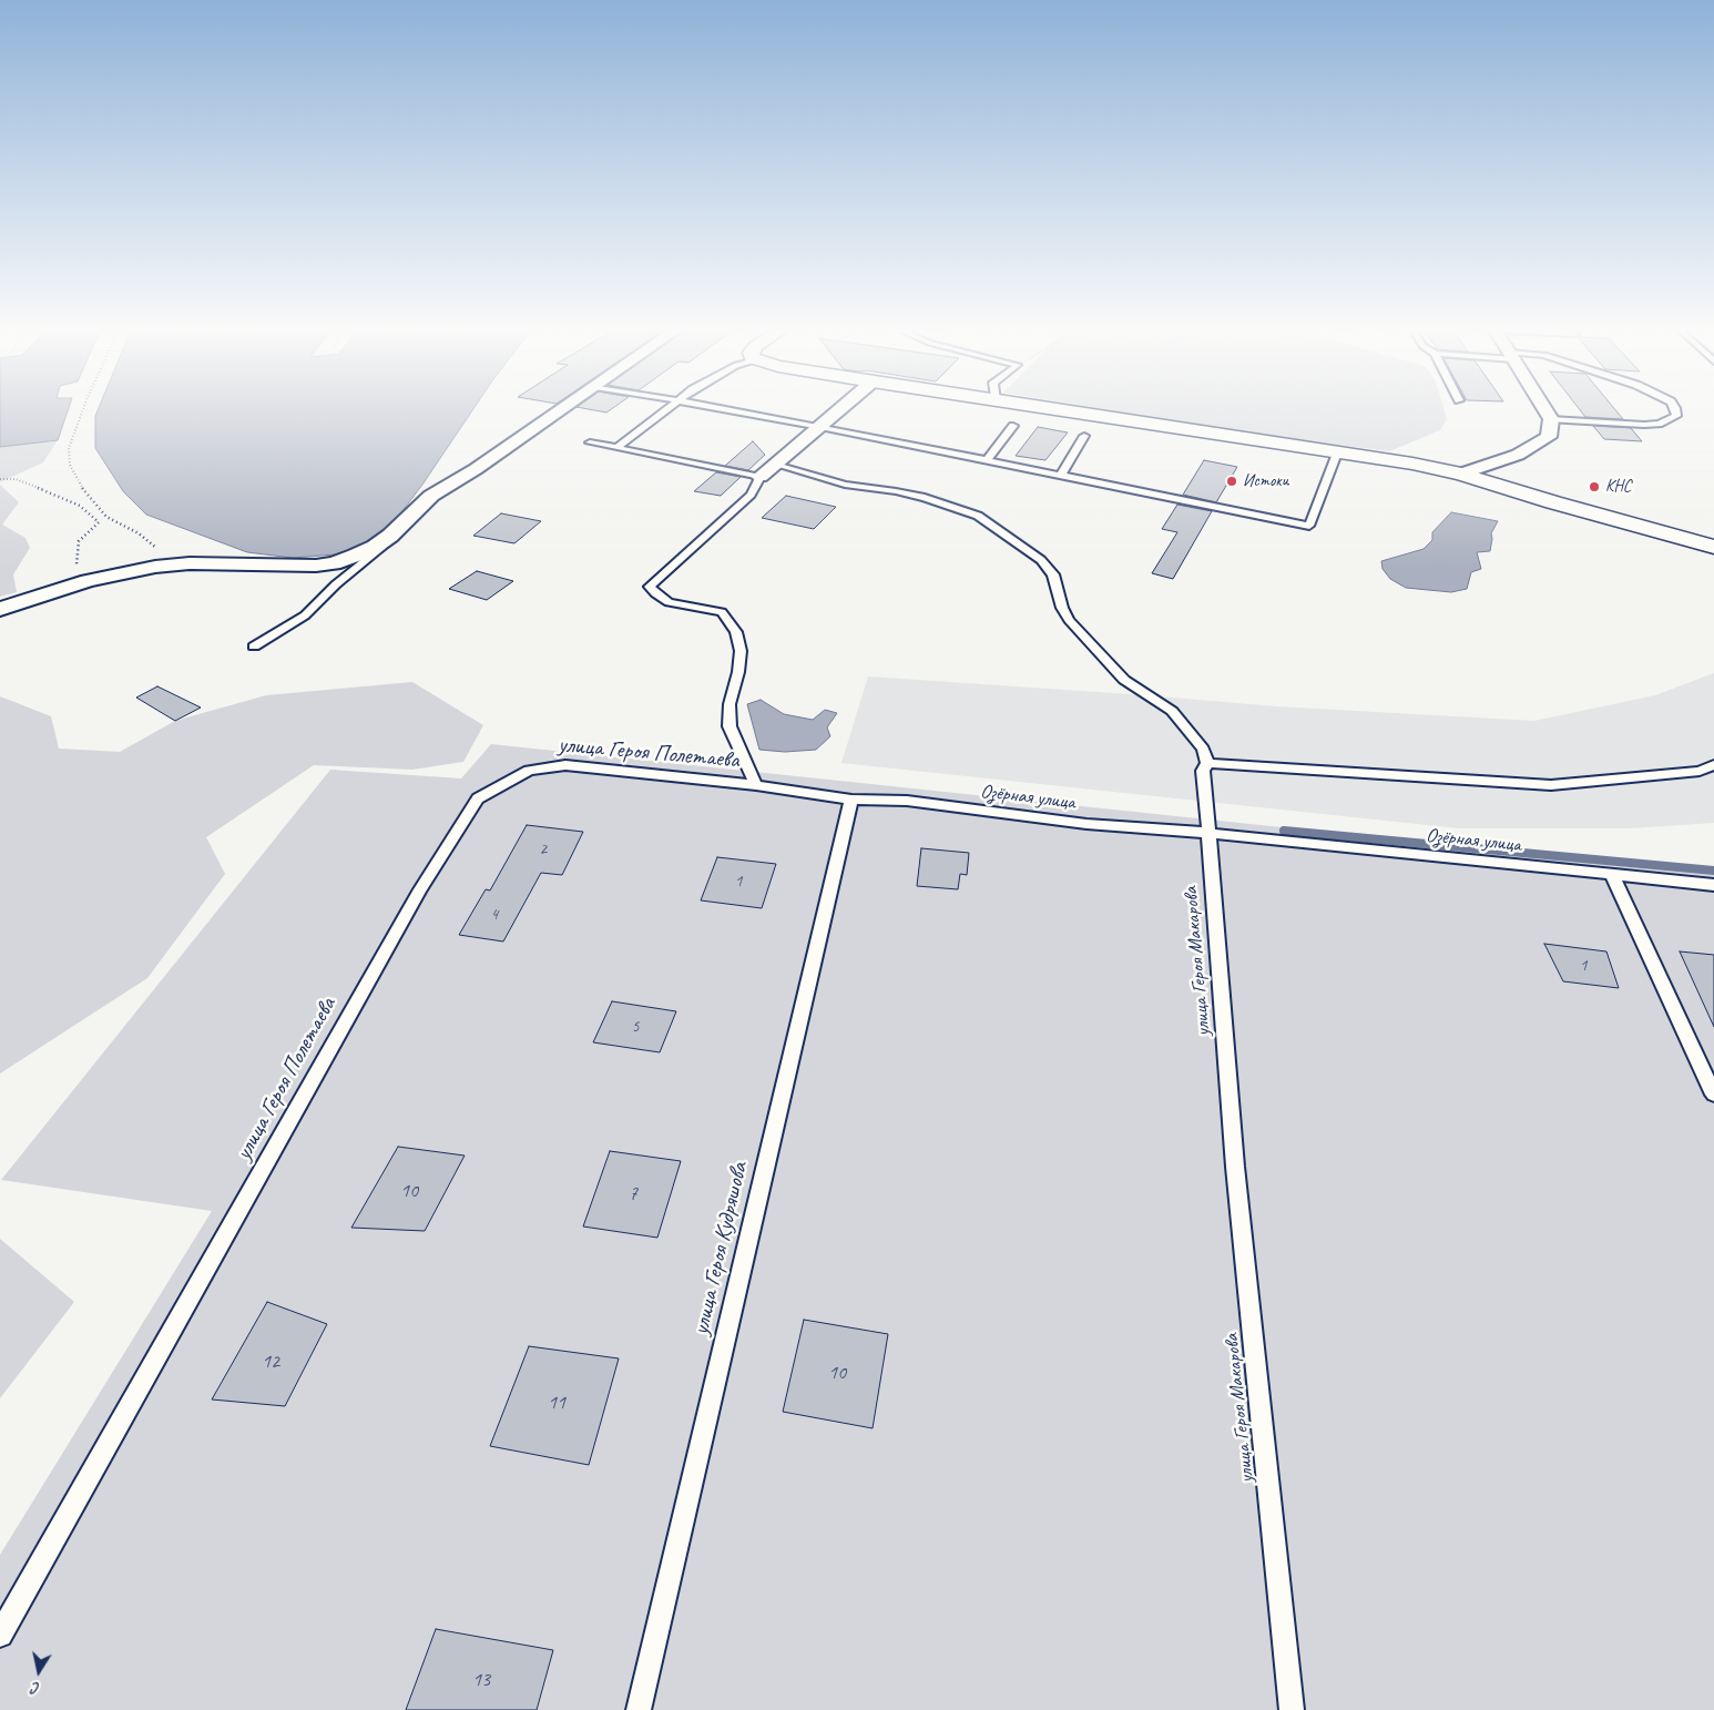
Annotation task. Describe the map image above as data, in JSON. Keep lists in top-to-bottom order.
{
  "streets": {
    "lane": [
      "улица Героя Полетаева",
      "Озёрная улица",
      "улица Героя Макарова",
      "улица Героя Кудряшова"
    ]
  },
  "crossings": [
    ["улица Героя Полетаева", "Озёрная улица"],
    ["Озёрная улица", "улица Героя Макарова"],
    ["Озёрная улица", "улица Героя Кудряшова"]
  ],
  "places": ["Истоки", "КНС"],
  "house_numbers": [
    "2",
    "1",
    "4",
    "1",
    "5",
    "10",
    "7",
    "12",
    "10",
    "11",
    "13"
  ],
  "north": "bottom"
}
